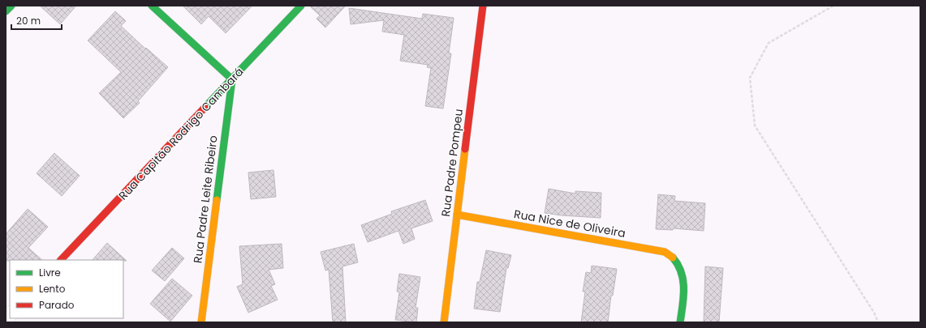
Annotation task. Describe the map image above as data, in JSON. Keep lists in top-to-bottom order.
{
  "streets": {
    "street": [
      "Rua Capitão Rodrigo Cambará",
      "Rua Padre Pompeu",
      "Rua Padre Leite Ribeiro",
      "Rua Nice de Oliveira"
    ]
  },
  "crossings": [
    ["Rua Capitão Rodrigo Cambará", "Rua Padre Leite Ribeiro"],
    ["Rua Padre Pompeu", "Rua Nice de Oliveira"]
  ],
  "legend": ["Livre", "Lento", "Parado"],
  "scale_bar": "20 m"
}
